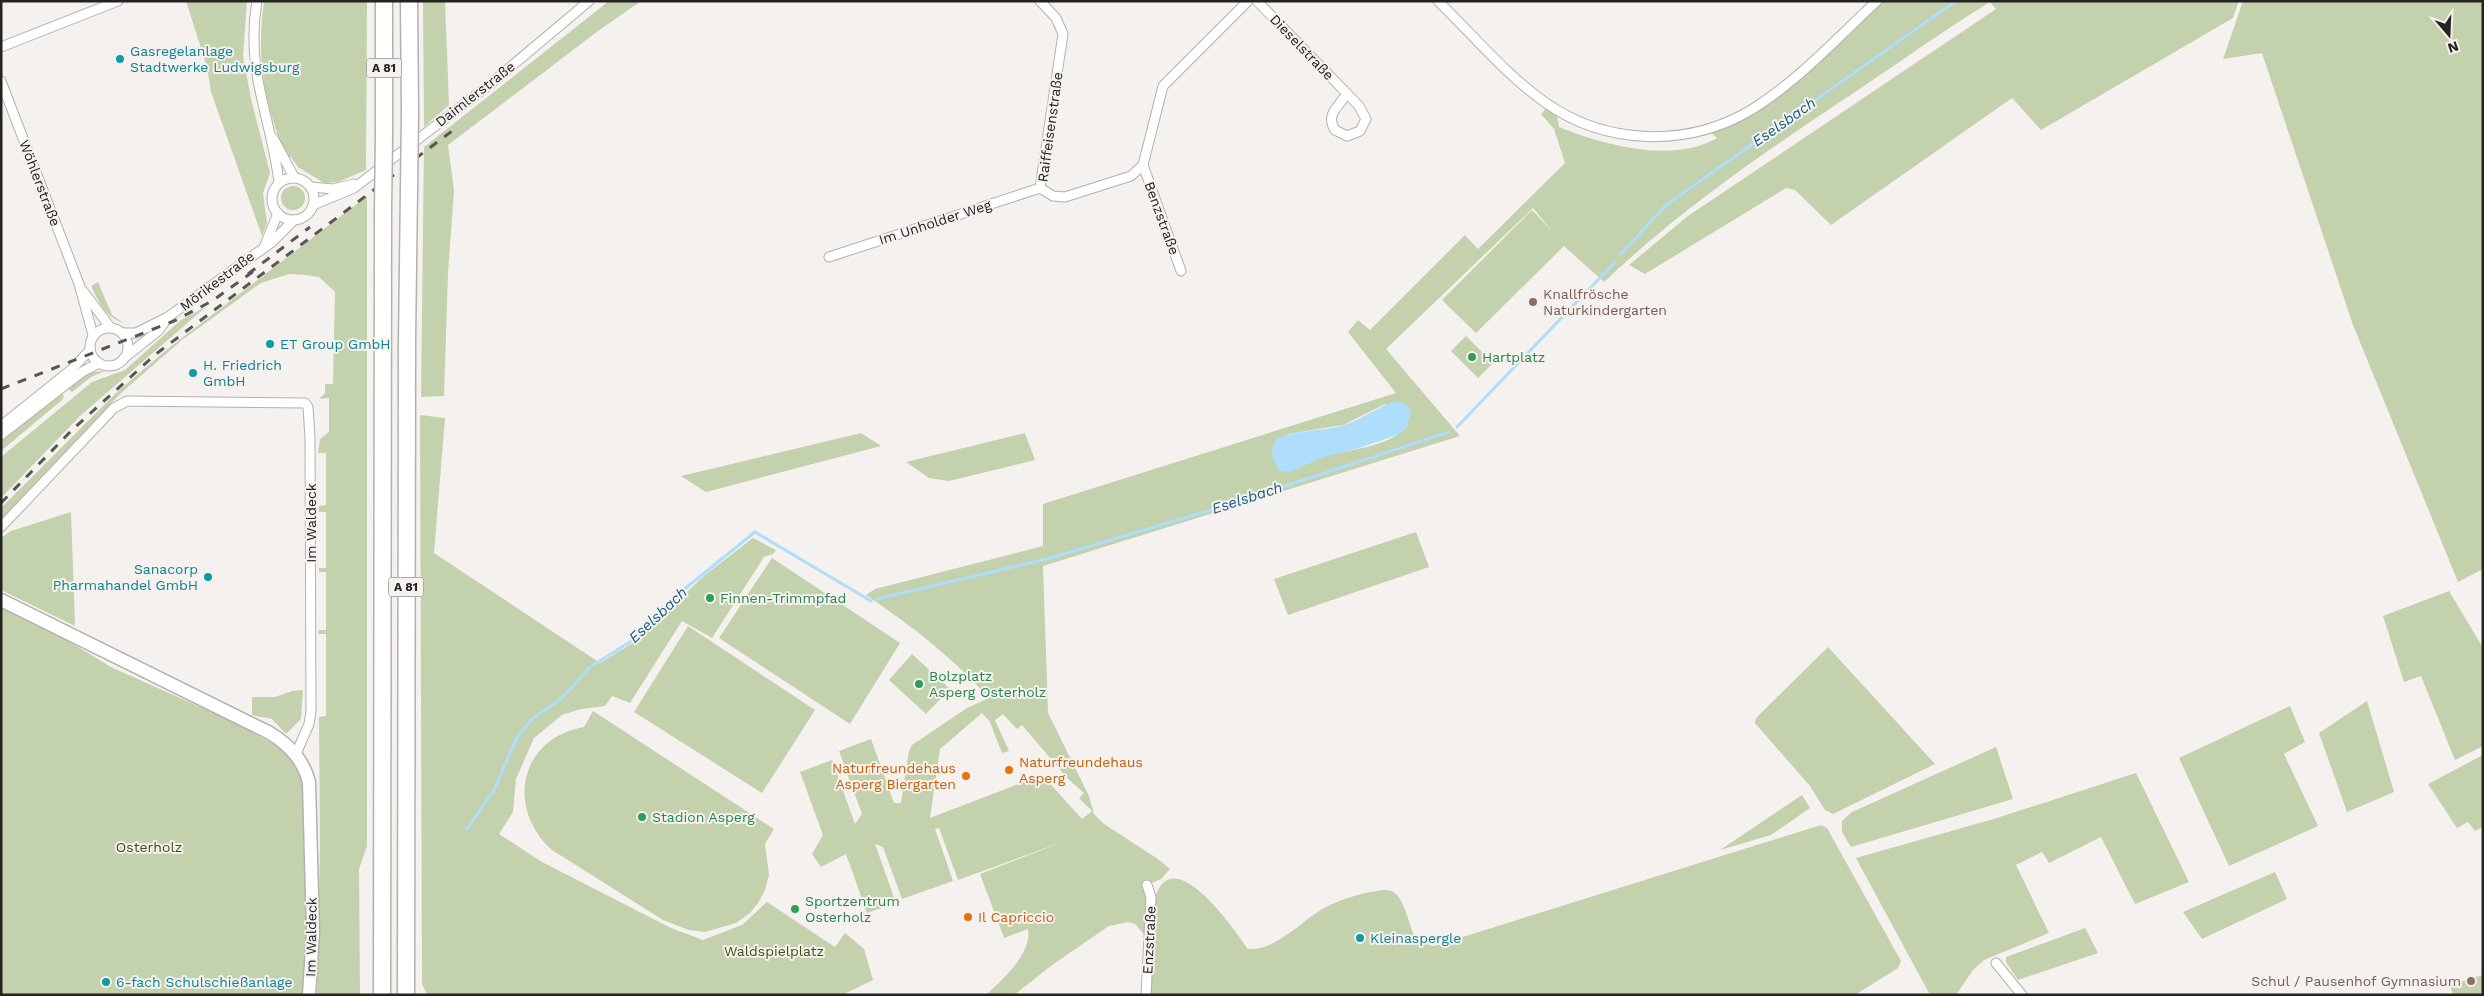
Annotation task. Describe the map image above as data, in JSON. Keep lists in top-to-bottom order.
{
  "streets": {
    "highway": ["A 81"],
    "street": [
      "Dieselstraße",
      "Daimlerstraße",
      "Raiffeisenstraße",
      "Wöhlerstraße",
      "Benzstraße",
      "Im Unholder Weg",
      "Mörikestraße",
      "Im Waldeck",
      "Enzstraße"
    ]
  },
  "crossings": [
    ["Daimlerstraße", "Mörikestraße"],
    ["Raiffeisenstraße", "Benzstraße"],
    ["Raiffeisenstraße", "Im Unholder Weg"],
    ["Wöhlerstraße", "Mörikestraße"]
  ],
  "water": ["Eselsbach"],
  "parks": ["Osterholz", "Waldspielplatz"],
  "places": [
    "Gasregelanlage Stadtwerke Ludwigsburg",
    "Knallfrösche Naturkindergarten",
    "ET Group GmbH",
    "Hartplatz",
    "H. Friedrich GmbH",
    "Sanacorp Pharmahandel GmbH",
    "Finnen-Trimmpfad",
    "Bolzplatz Asperg Osterholz",
    "Naturfreundehaus Asperg",
    "Naturfreundehaus Asperg Biergarten",
    "Stadion Asperg",
    "Sportzentrum Osterholz",
    "Il Capriccio",
    "Kleinaspergle",
    "Schul / Pausenhof Gymnasium",
    "6-fach Schulschießanlage"
  ],
  "north": "bottom"
}
